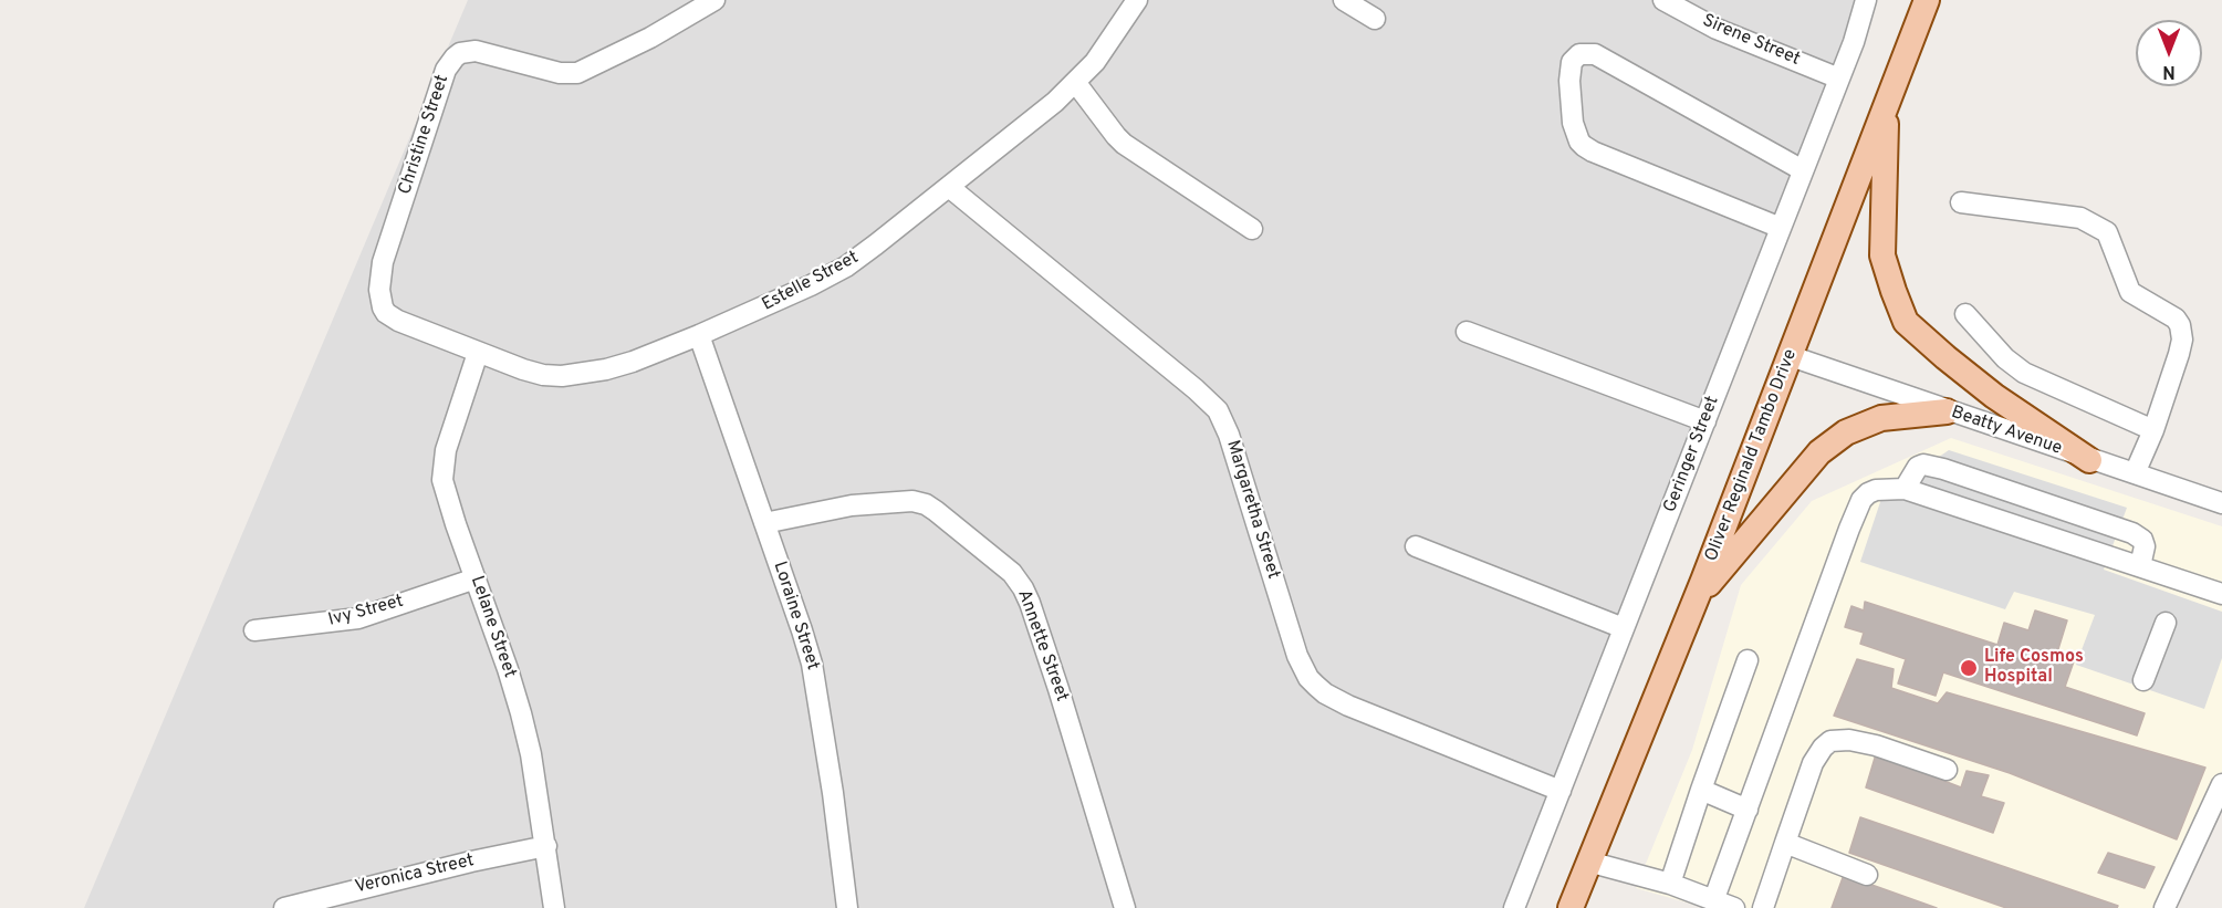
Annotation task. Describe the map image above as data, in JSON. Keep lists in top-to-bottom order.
{
  "streets": {
    "main road": ["Oliver Reginald Tambo Drive"],
    "street": [
      "Sirene Street",
      "Christine Street",
      "Estelle Street",
      "Beatty Avenue",
      "Geringer Street",
      "Margaretha Street",
      "Ivy Street",
      "Loraine Street",
      "Lelane Street",
      "Annette Street",
      "Veronica Street"
    ]
  },
  "crossings": [
    ["Sirene Street", "Geringer Street"],
    ["Christine Street", "Estelle Street"],
    ["Christine Street", "Lelane Street"],
    ["Estelle Street", "Margaretha Street"],
    ["Estelle Street", "Loraine Street"],
    ["Estelle Street", "Lelane Street"],
    ["Beatty Avenue", "Oliver Reginald Tambo Drive"],
    ["Geringer Street", "Margaretha Street"],
    ["Ivy Street", "Lelane Street"],
    ["Loraine Street", "Annette Street"],
    ["Lelane Street", "Veronica Street"]
  ],
  "places": ["Life Cosmos Hospital"],
  "north": "bottom"
}
